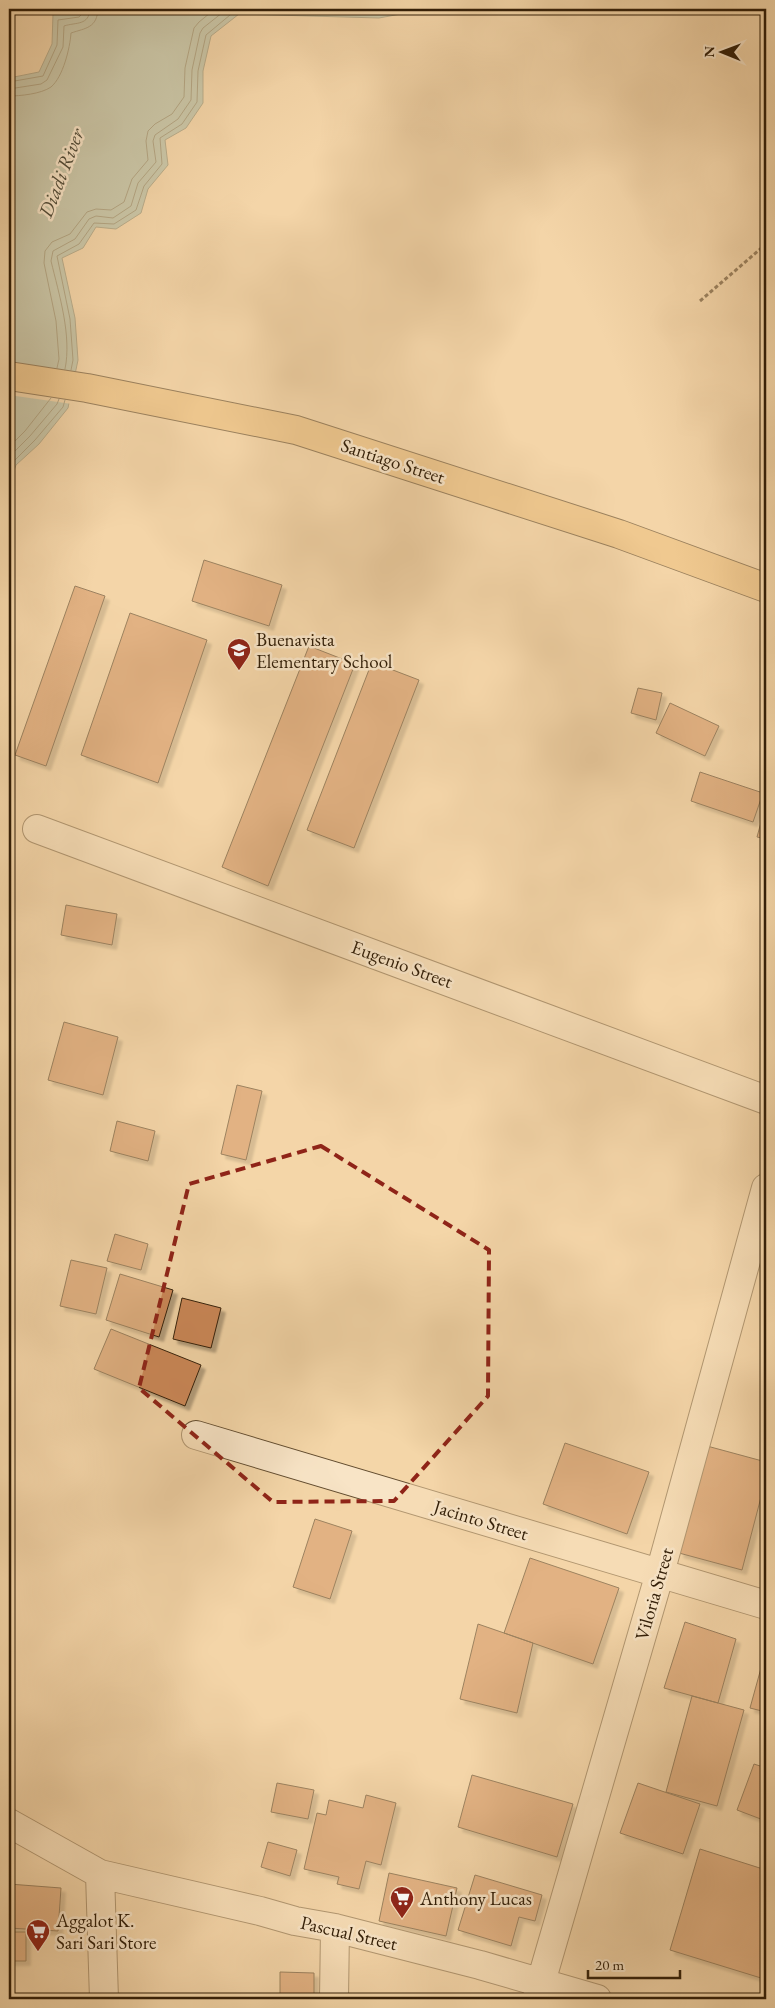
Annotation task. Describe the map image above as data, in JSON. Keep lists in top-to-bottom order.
{
  "streets": {
    "main road": ["Santiago Street"],
    "street": [
      "Eugenio Street",
      "Jacinto Street",
      "Viloria Street",
      "Pascual Street"
    ]
  },
  "crossings": [
    ["Jacinto Street", "Viloria Street"],
    ["Viloria Street", "Pascual Street"]
  ],
  "water": ["Diadi River"],
  "places": {
    "school or university": ["Buenavista Elementary School"],
    "supermarket": ["Anthony Lucas", "Aggalot K. Sari Sari Store"]
  },
  "scale_bar": "20 m",
  "north": "left"
}
